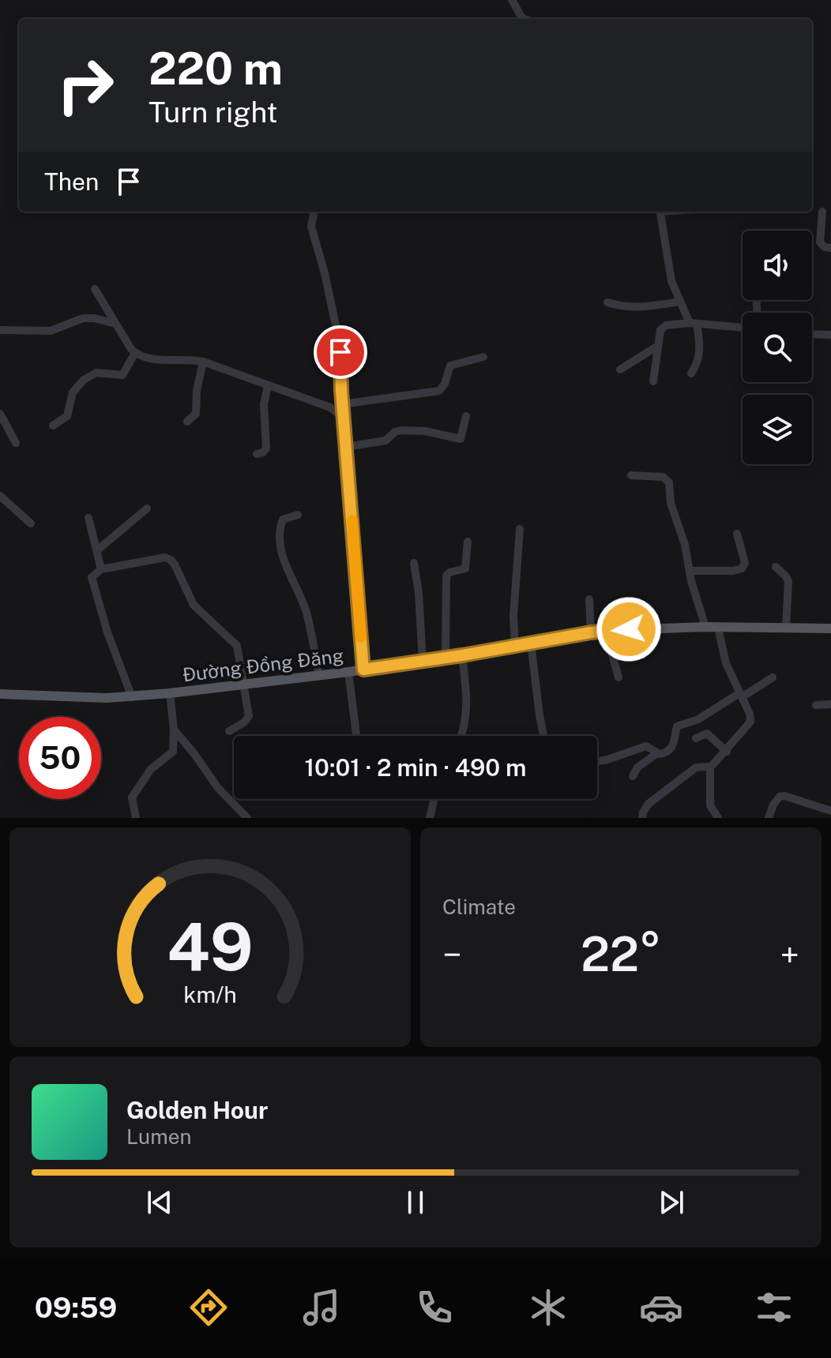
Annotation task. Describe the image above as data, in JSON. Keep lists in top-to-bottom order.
{
  "streets": {
    "main road": ["Đường Đồng Đăng"]
  },
  "page": {
    "turn": ["220 m", "Turn right"],
    "then": "Then",
    "limit": "50",
    "trip": "10:01 · 2 min · 490 m",
    "tile": "Climate",
    "heat": ["−", "22°", "+"],
    "song": ["Golden Hour", "Lumen"],
    "tabs": "09:59",
    "gauge": ["49", "km/h"]
  }
}
